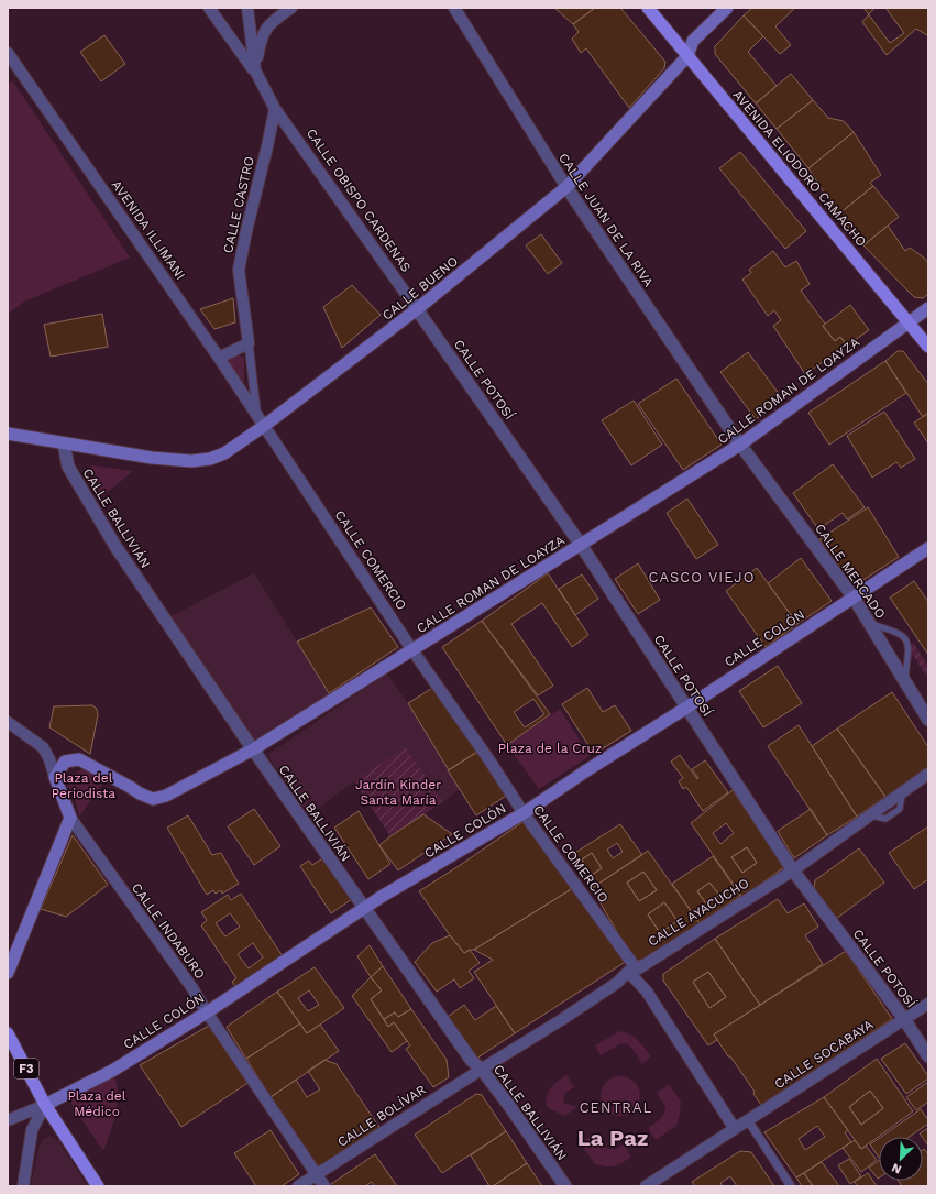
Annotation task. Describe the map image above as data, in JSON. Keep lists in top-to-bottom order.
{
  "streets": {
    "main road": [
      "AVENIDA ELIODORO CAMACHO",
      "CALLE BUENO",
      "CALLE ROMAN DE LOAYZA",
      "CALLE COLÓN",
      "CALLE INDABURO",
      "F3"
    ],
    "street": [
      "CALLE OBISPO CARDENAS",
      "CALLE CASTRO",
      "CALLE JUAN DE LA RIVA",
      "AVENIDA ILLIMANI",
      "CALLE POTOSÍ",
      "CALLE BALLIVIÁN",
      "CALLE COMERCIO",
      "CALLE MERCADO",
      "CALLE AYACUCHO",
      "CALLE SOCABAYA",
      "CALLE BOLÍVAR"
    ]
  },
  "crossings": [
    ["AVENIDA ELIODORO CAMACHO", "CALLE BUENO"],
    ["AVENIDA ELIODORO CAMACHO", "CALLE ROMAN DE LOAYZA"],
    ["CALLE OBISPO CARDENAS", "CALLE CASTRO"],
    ["CALLE OBISPO CARDENAS", "CALLE BUENO"],
    ["CALLE OBISPO CARDENAS", "CALLE POTOSÍ"],
    ["CALLE CASTRO", "AVENIDA ILLIMANI"],
    ["CALLE JUAN DE LA RIVA", "CALLE BUENO"],
    ["CALLE JUAN DE LA RIVA", "CALLE ROMAN DE LOAYZA"],
    ["CALLE JUAN DE LA RIVA", "CALLE MERCADO"],
    ["AVENIDA ILLIMANI", "CALLE BUENO"],
    ["AVENIDA ILLIMANI", "CALLE COMERCIO"],
    ["CALLE BUENO", "CALLE POTOSÍ"],
    ["CALLE BUENO", "CALLE BALLIVIÁN"],
    ["CALLE BUENO", "CALLE COMERCIO"],
    ["CALLE POTOSÍ", "CALLE ROMAN DE LOAYZA"],
    ["CALLE POTOSÍ", "CALLE COLÓN"],
    ["CALLE POTOSÍ", "CALLE AYACUCHO"],
    ["CALLE POTOSÍ", "CALLE SOCABAYA"],
    ["CALLE ROMAN DE LOAYZA", "CALLE BALLIVIÁN"],
    ["CALLE ROMAN DE LOAYZA", "CALLE COMERCIO"],
    ["CALLE ROMAN DE LOAYZA", "CALLE MERCADO"],
    ["CALLE ROMAN DE LOAYZA", "CALLE INDABURO"],
    ["CALLE BALLIVIÁN", "CALLE COLÓN"],
    ["CALLE BALLIVIÁN", "CALLE AYACUCHO"],
    ["CALLE BALLIVIÁN", "CALLE BOLÍVAR"],
    ["CALLE COMERCIO", "CALLE COLÓN"],
    ["CALLE COMERCIO", "CALLE AYACUCHO"],
    ["CALLE COMERCIO", "CALLE SOCABAYA"],
    ["CALLE MERCADO", "CALLE COLÓN"],
    ["CALLE COLÓN", "CALLE INDABURO"],
    ["CALLE COLÓN", "F3"],
    ["CALLE AYACUCHO", "CALLE BOLÍVAR"],
    ["CALLE INDABURO", "CALLE BOLÍVAR"]
  ],
  "districts": ["CASCO VIEJO", "CENTRAL", "La Paz"],
  "parks": [
    "Plaza de la Cruz",
    "Plaza del Periodista",
    "Jardín Kinder Santa María",
    "Plaza del Médico"
  ],
  "north": "bottom left"
}
